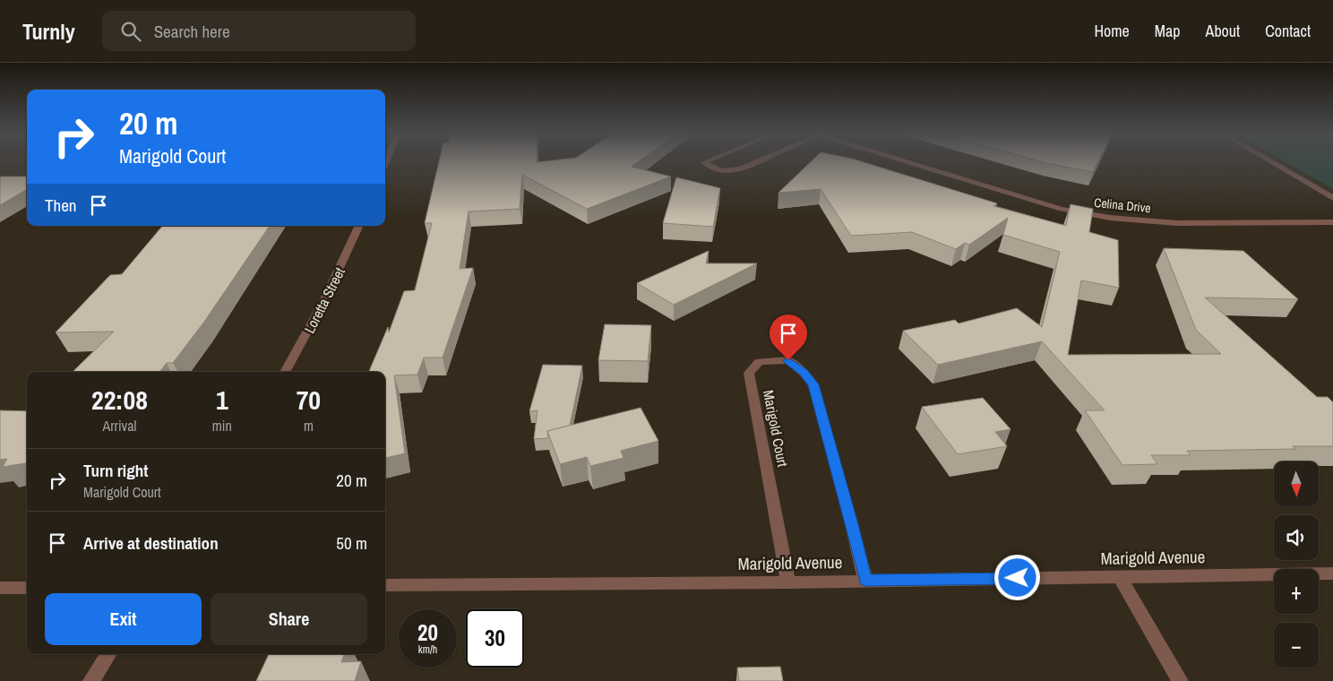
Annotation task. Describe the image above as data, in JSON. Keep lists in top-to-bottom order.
{
  "streets": {
    "street": [
      "Celina Drive",
      "Loretta Street",
      "Marigold Court",
      "Marigold Avenue"
    ]
  },
  "crossings": [
    ["Marigold Court", "Marigold Avenue"]
  ],
  "north": "bottom",
  "page": {
    "header": "Turnly",
    "search": "Search here",
    "nav": [
      "Home",
      "Map",
      "About",
      "Contact"
    ],
    "turn": ["20 m", "Marigold Court"],
    "then": "Then",
    "eta": [
      "22:08",
      "Arrival",
      "1",
      "min",
      "70",
      "m"
    ],
    "list": [
      {
        "name": "Turn right",
        "note": "Marigold Court",
        "value": "20 m"
      },
      {
        "name": "Arrive at destination",
        "value": "50 m"
      }
    ],
    "map_buttons": ["+", "−"],
    "buttons": ["Exit", "Share"],
    "speed": "20 km/h",
    "limit": "30"
  }
}
